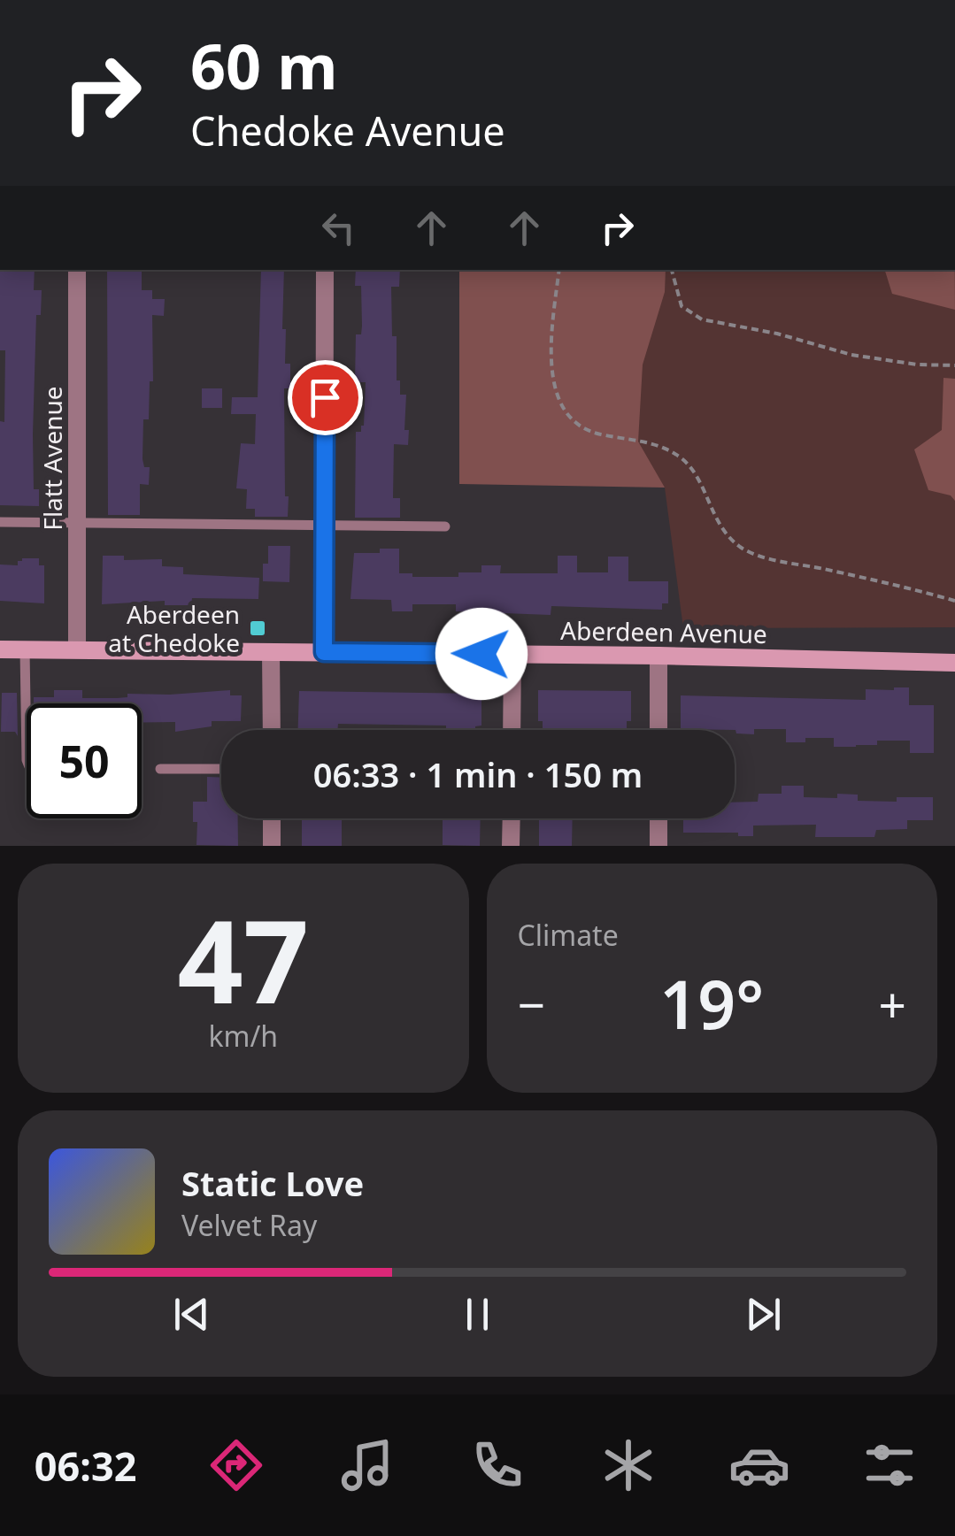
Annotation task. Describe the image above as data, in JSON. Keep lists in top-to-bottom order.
{
  "streets": {
    "main road": ["Aberdeen Avenue"],
    "street": ["Flatt Avenue"]
  },
  "crossings": [
    ["Flatt Avenue", "Aberdeen Avenue"]
  ],
  "places": {
    "transit": ["Aberdeen at Chedoke"]
  },
  "page": {
    "turn": ["60 m", "Chedoke Avenue"],
    "limit": "50",
    "trip": "06:33 · 1 min · 150 m",
    "tile": [
      ["47", "km/h"],
      "Climate"
    ],
    "heat": ["−", "19°", "+"],
    "song": ["Static Love", "Velvet Ray"],
    "tabs": "06:32"
  }
}
